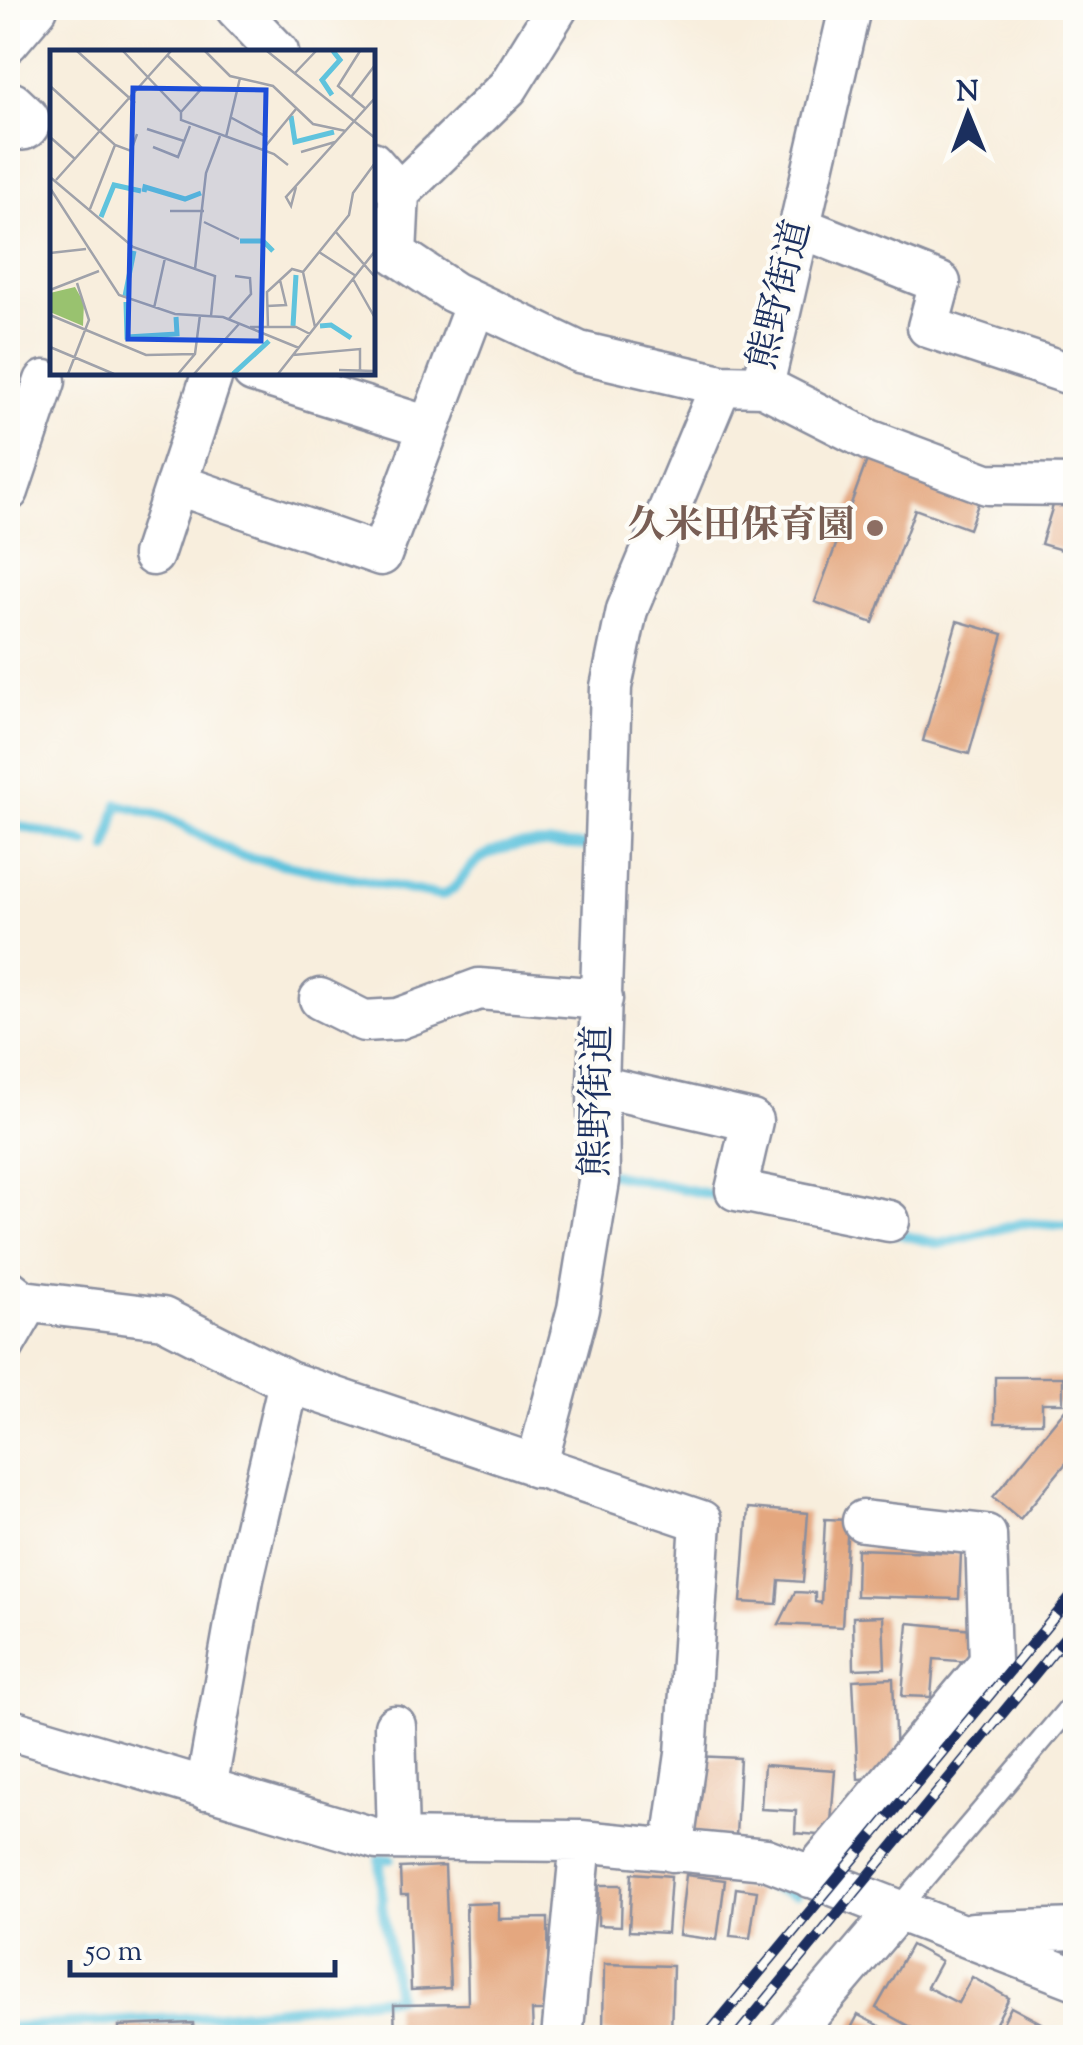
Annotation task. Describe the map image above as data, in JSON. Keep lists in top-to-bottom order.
{
  "streets": {
    "street": ["熊野街道"]
  },
  "places": ["久米田保育園"],
  "scale_bar": "50 m",
  "north": "top"
}
